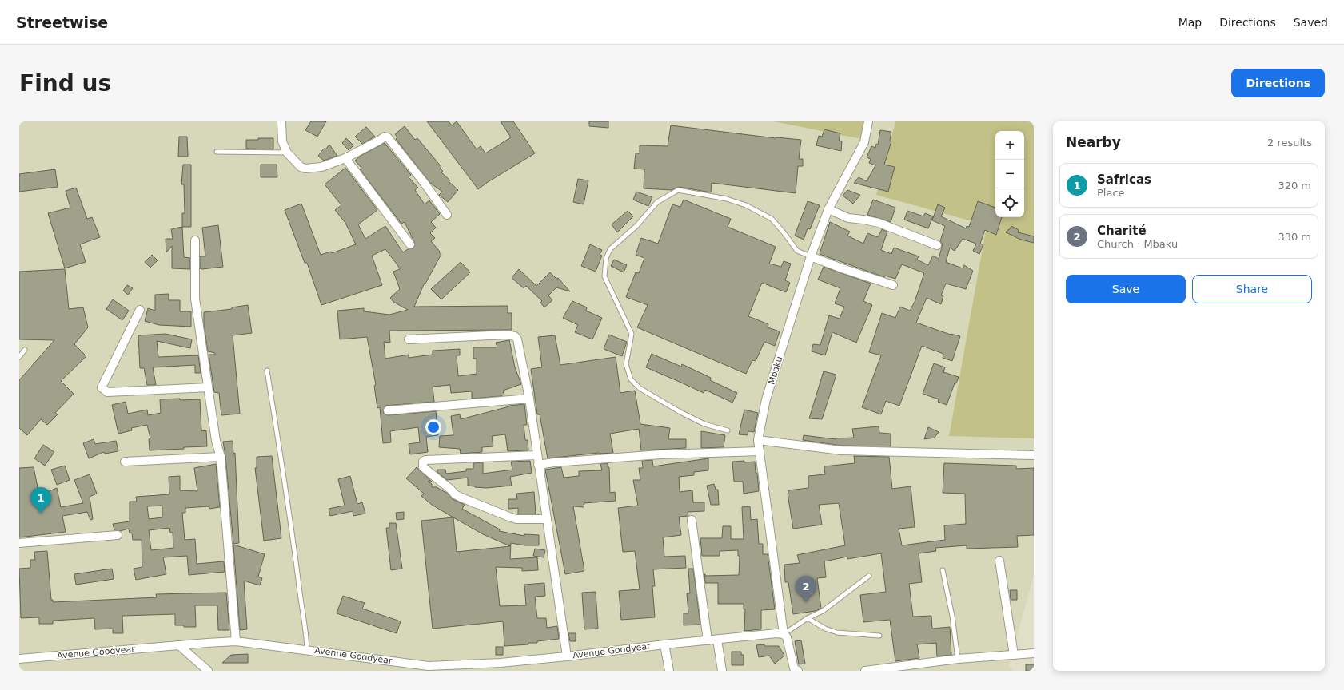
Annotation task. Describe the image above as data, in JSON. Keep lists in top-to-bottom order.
{
  "streets": {
    "street": ["Mbaku", "Avenue Goodyear"]
  },
  "crossings": [
    ["Mbaku", "Avenue Goodyear"]
  ],
  "page": {
    "header": "Streetwise",
    "nav": ["Map", "Directions", "Saved"],
    "buttons": [
      "Directions",
      ["Save", "Share"]
    ],
    "title": "Find us",
    "heading": ["Nearby", "2 results"],
    "map_buttons": ["+", "−"],
    "list": [
      {
        "mark": "1",
        "name": "Safricas",
        "note": "Place",
        "value": "320 m"
      },
      {
        "mark": "2",
        "name": "Charité",
        "note": "Church · Mbaku",
        "value": "330 m"
      }
    ],
    "pins": ["1", "2"]
  }
}
